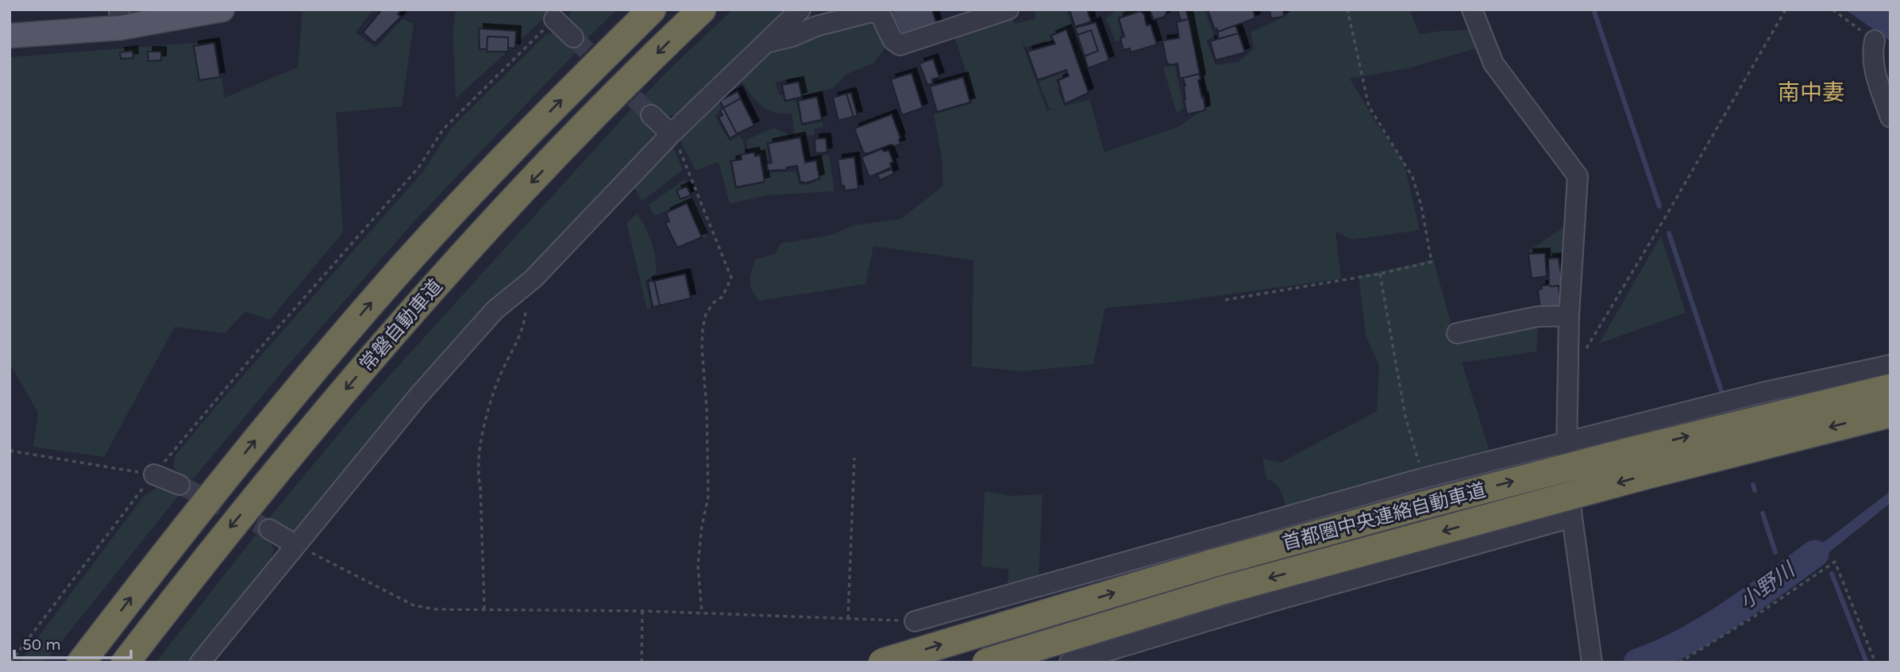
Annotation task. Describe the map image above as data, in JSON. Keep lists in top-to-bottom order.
{
  "streets": {
    "highway": ["常磐自動車道", "首都圏中央連絡自動車道"]
  },
  "districts": ["南中妻"],
  "water": ["小野川"],
  "scale_bar": "50 m"
}
